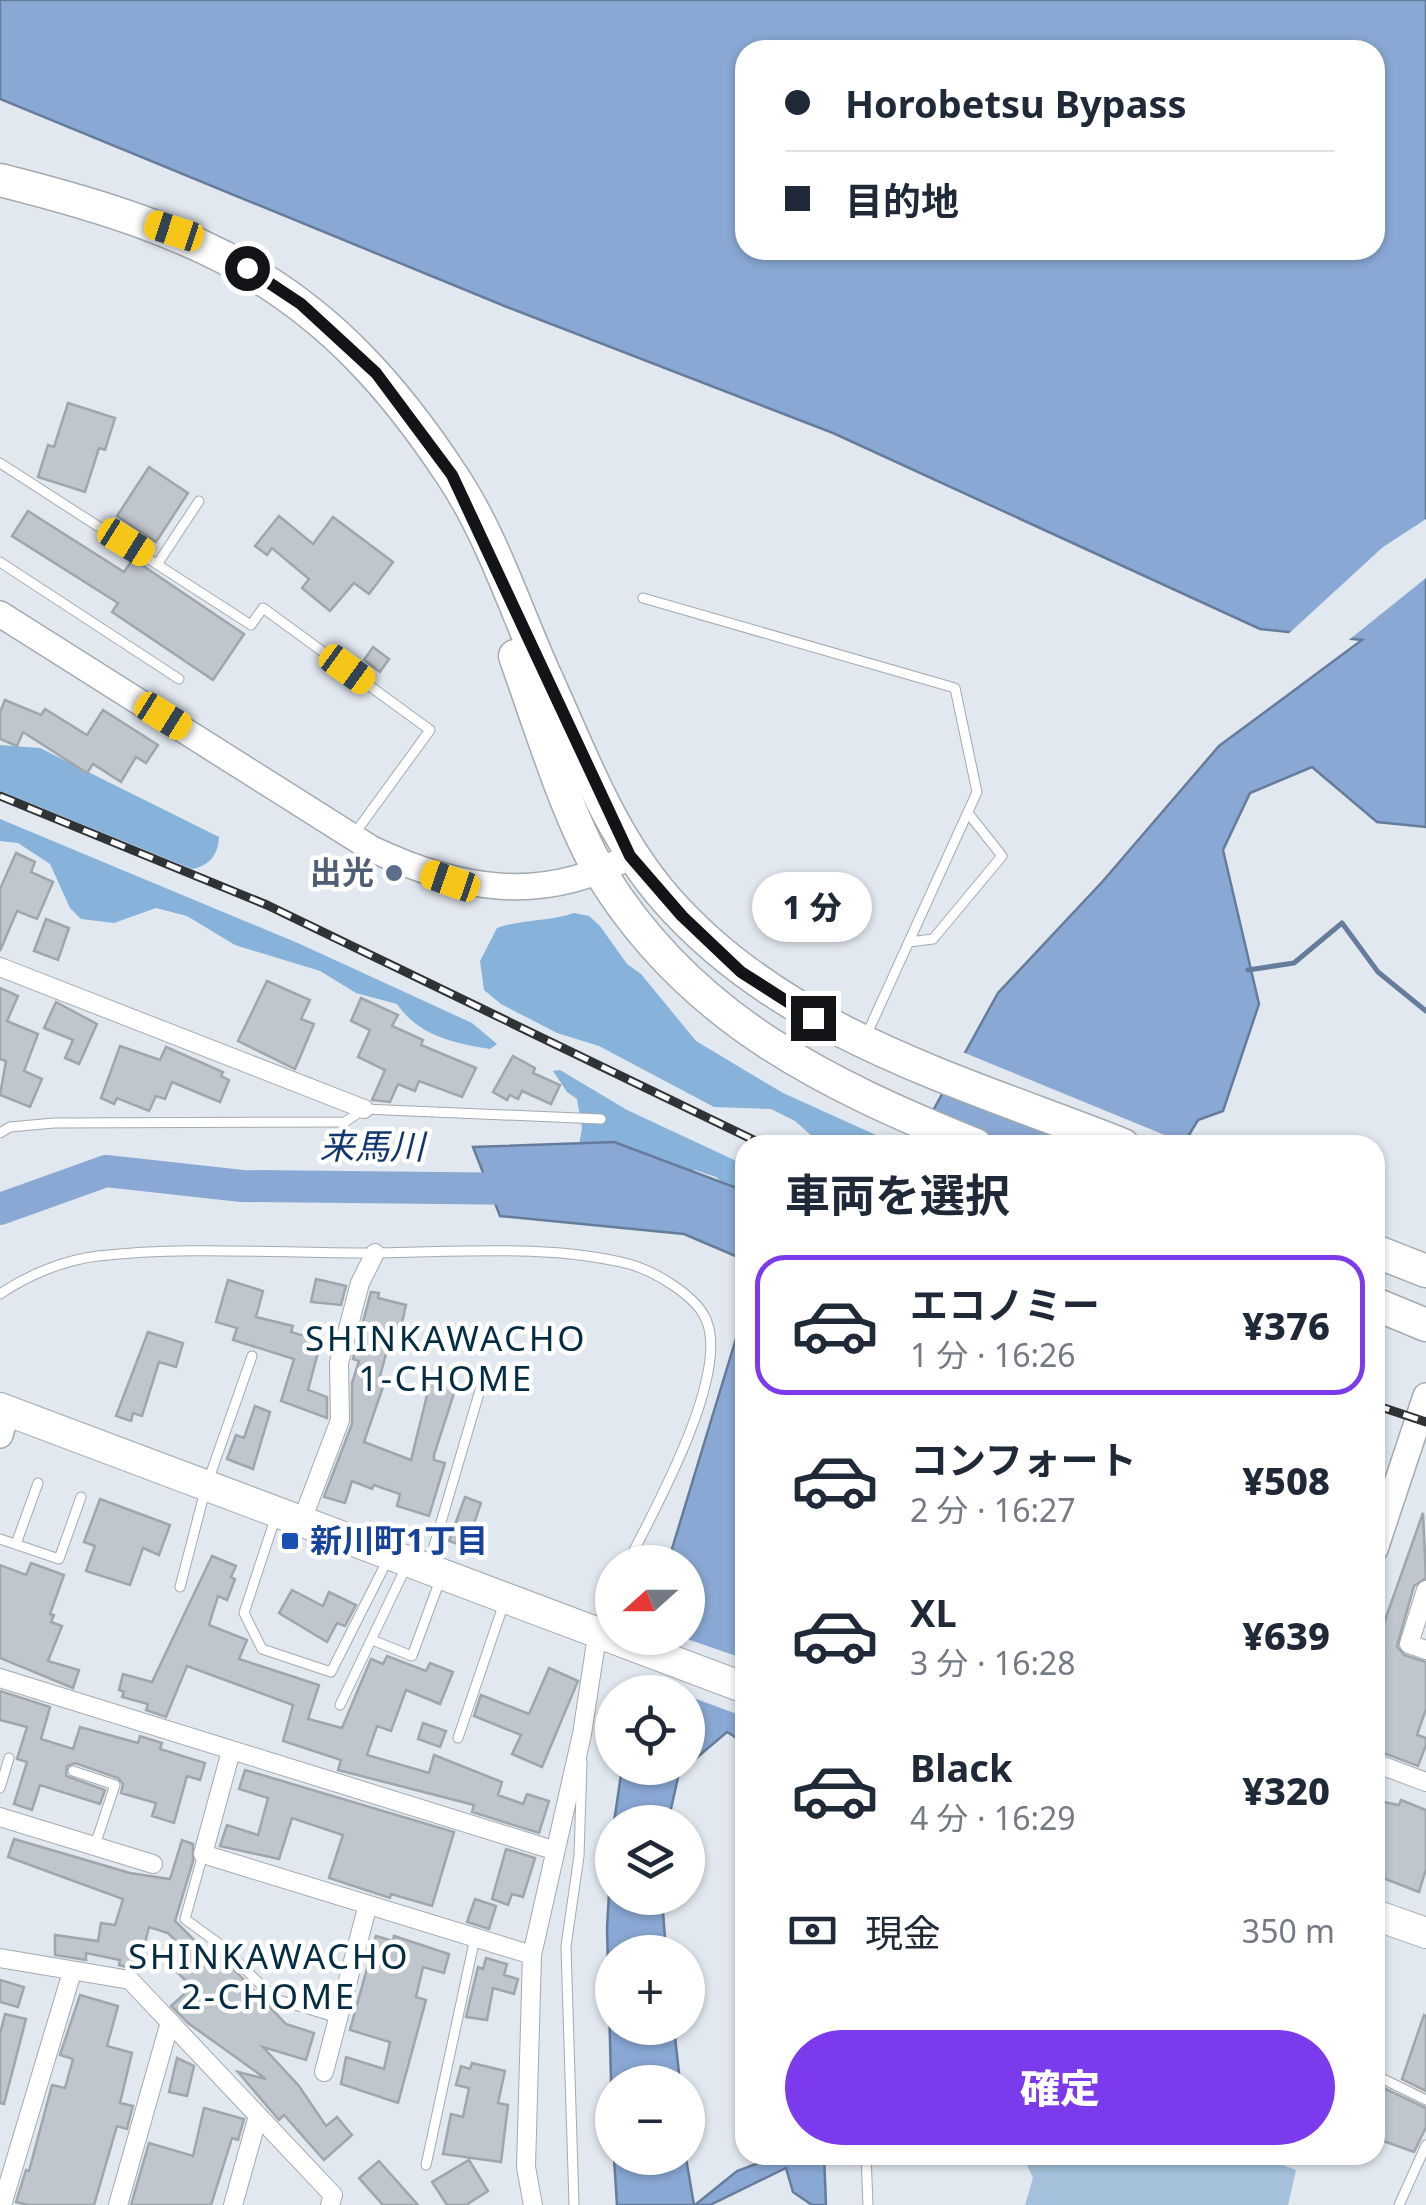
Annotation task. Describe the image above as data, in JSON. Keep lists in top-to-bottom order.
{
  "districts": ["SHINKAWACHO 1-CHOME", "SHINKAWACHO 2-CHOME"],
  "water": ["来馬川"],
  "places": {
    "other": ["出光"],
    "transit": ["新川町1丁目"]
  },
  "north": "left",
  "page": {
    "banner": ["Horobetsu Bypass", "目的地"],
    "bubble": "1 分",
    "heading": "車両を選択",
    "list": [
      {
        "name": "エコノミー",
        "note": "1 分 · 16:26",
        "value": "¥376"
      },
      {
        "name": "コンフォート",
        "note": "2 分 · 16:27",
        "value": "¥508"
      },
      {
        "name": "XL",
        "note": "3 分 · 16:28",
        "value": "¥639"
      },
      {
        "name": "Black",
        "note": "4 分 · 16:29",
        "value": "¥320"
      }
    ],
    "map_buttons": ["+", "−"],
    "pay": ["現金", "350 m"],
    "buttons": "確定"
  }
}
